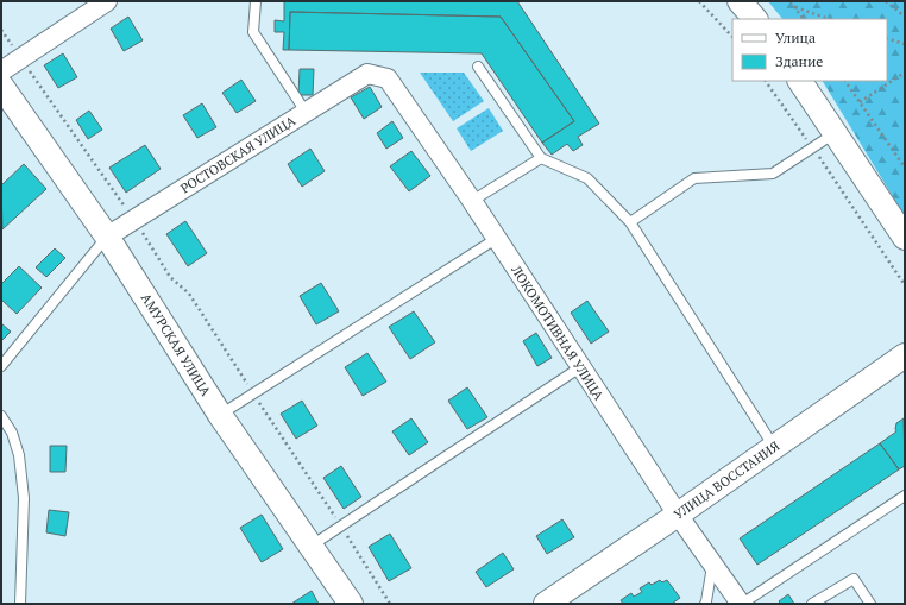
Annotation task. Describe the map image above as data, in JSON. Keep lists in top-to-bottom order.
{
  "streets": {
    "street": [
      "РОСТОВСКАЯ УЛИЦА",
      "ЛОКОМОТИВНАЯ УЛИЦА",
      "АМУРСКАЯ УЛИЦА",
      "УЛИЦА ВОССТАНИЯ"
    ]
  },
  "crossings": [
    ["РОСТОВСКАЯ УЛИЦА", "ЛОКОМОТИВНАЯ УЛИЦА"],
    ["РОСТОВСКАЯ УЛИЦА", "АМУРСКАЯ УЛИЦА"],
    ["ЛОКОМОТИВНАЯ УЛИЦА", "УЛИЦА ВОССТАНИЯ"]
  ],
  "legend": ["Улица", "Здание"]
}
